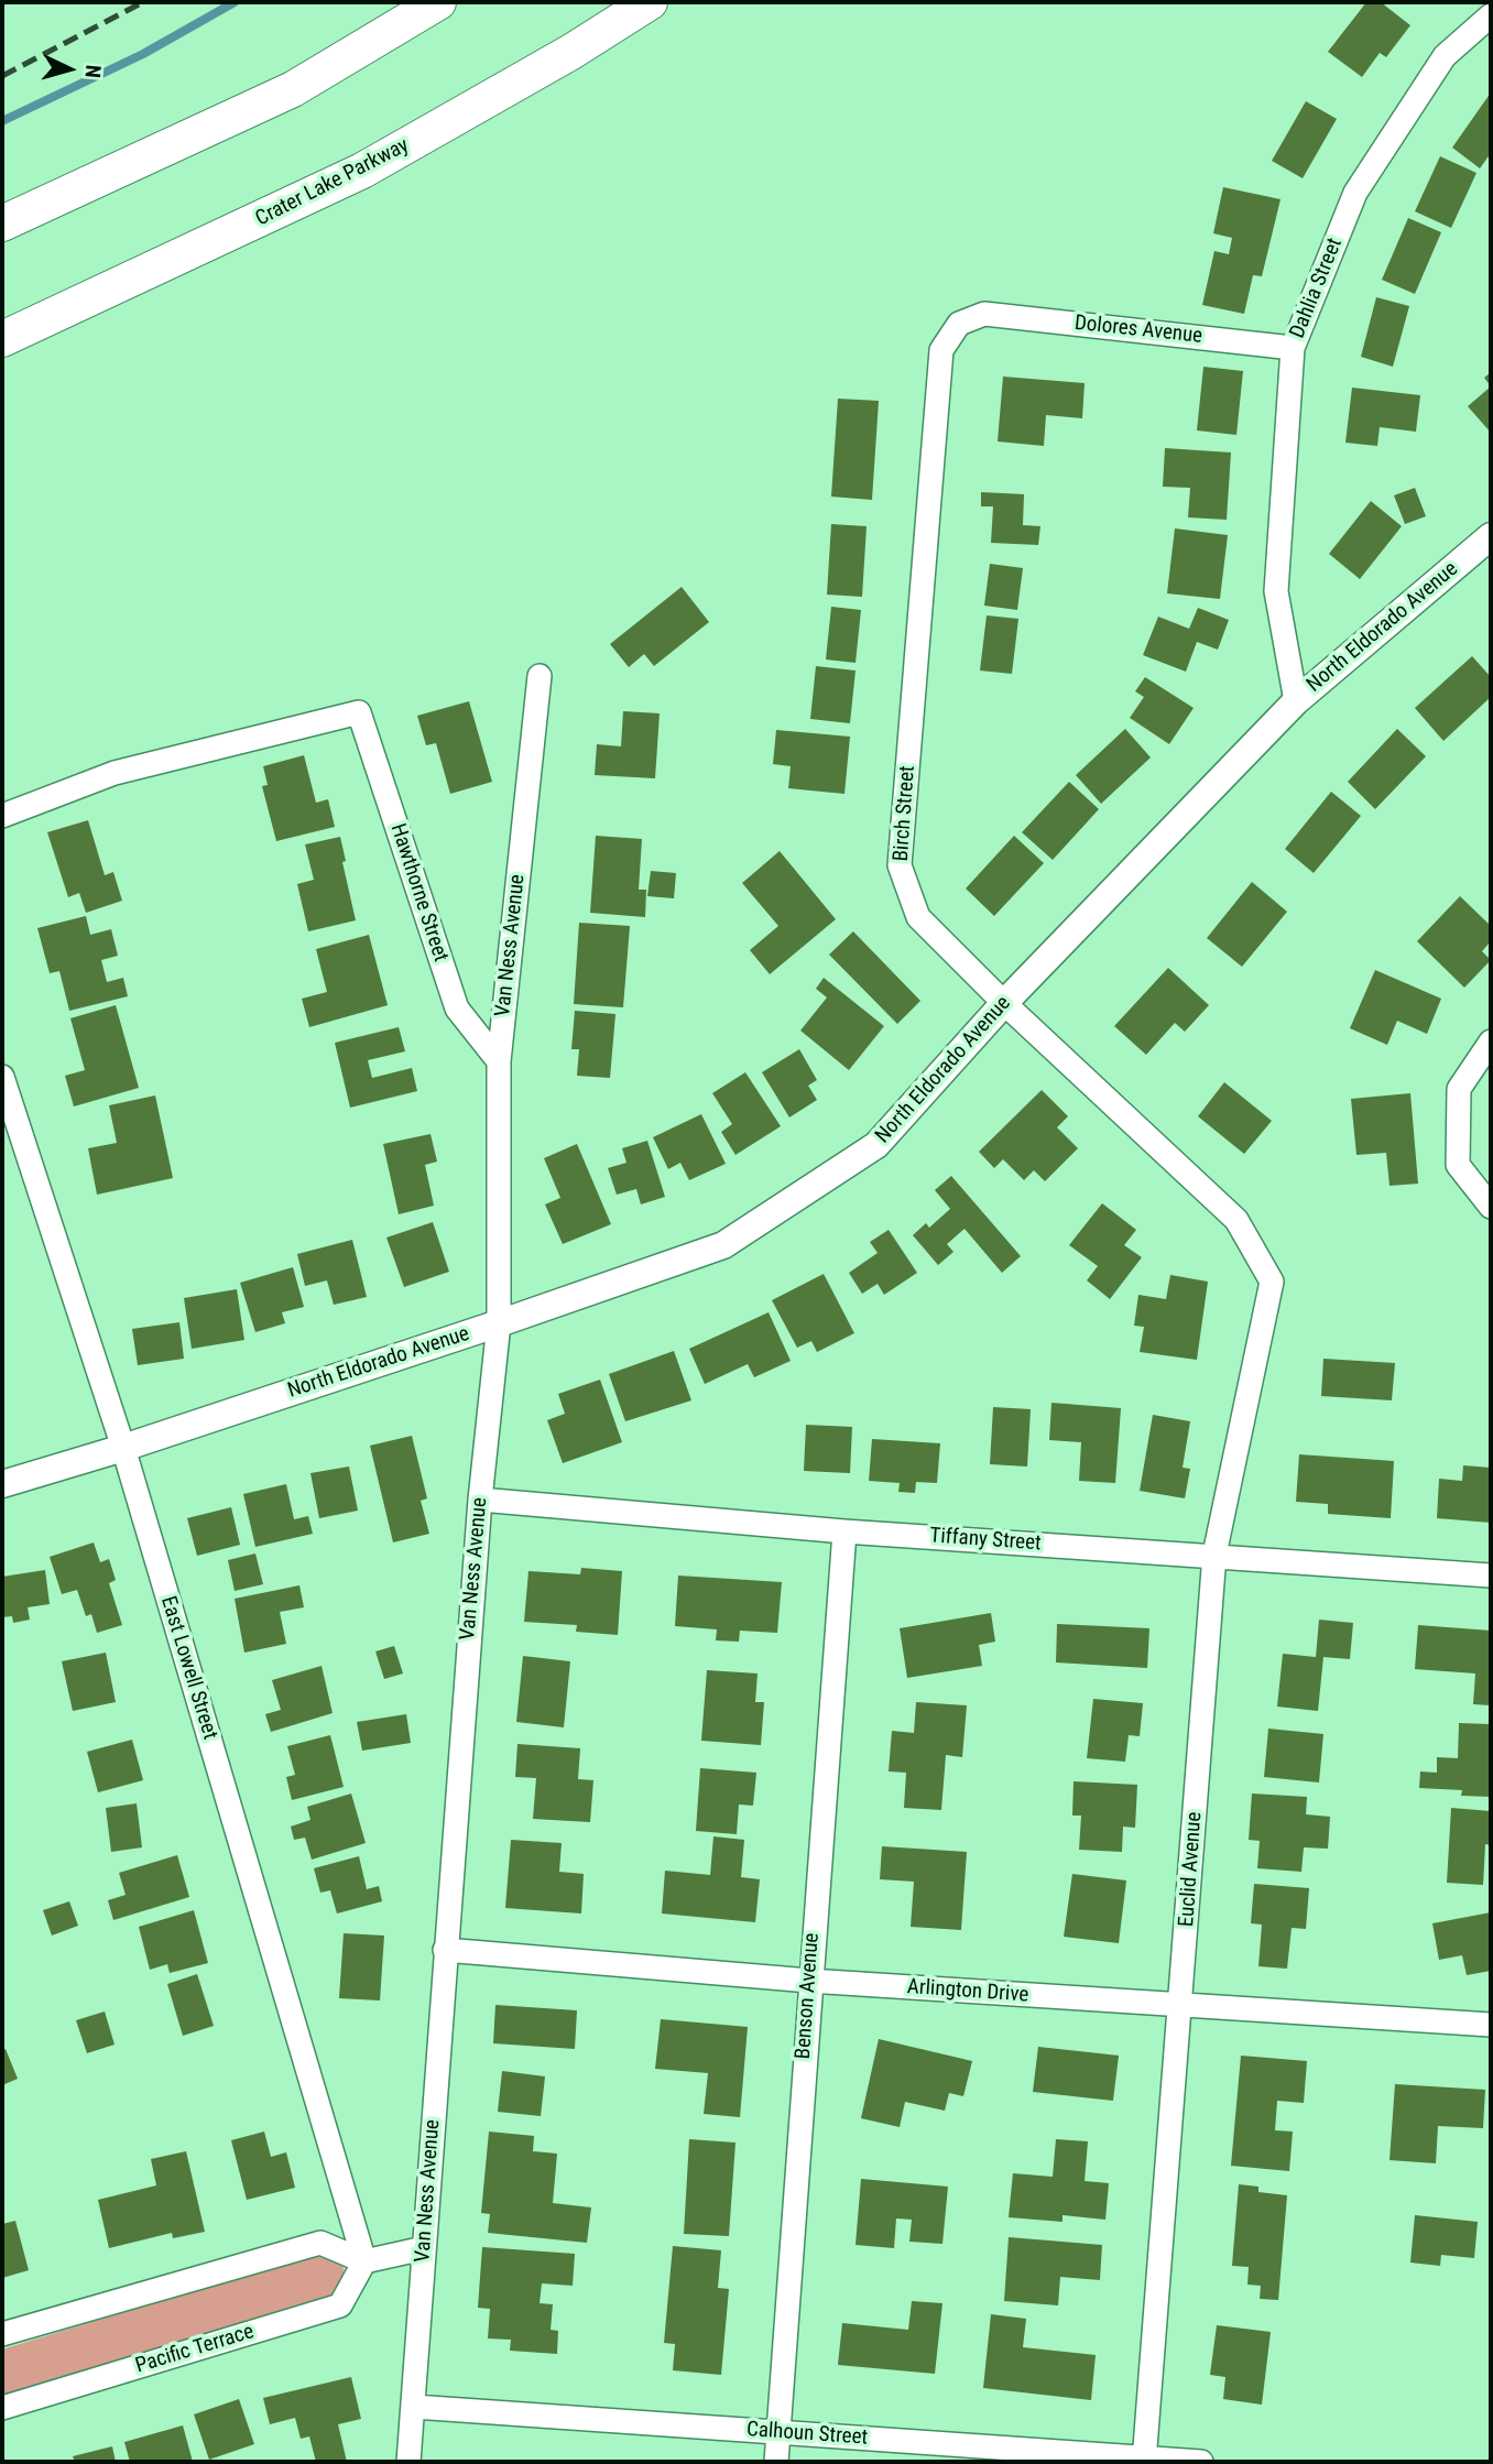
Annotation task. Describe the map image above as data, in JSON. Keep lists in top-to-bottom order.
{
  "streets": {
    "main road": ["Crater Lake Parkway"],
    "street": [
      "Dahlia Street",
      "Dolores Avenue",
      "North Eldorado Avenue",
      "Birch Street",
      "Hawthorne Street",
      "Van Ness Avenue",
      "Tiffany Street",
      "East Lowell Street",
      "Euclid Avenue",
      "Arlington Drive",
      "Benson Avenue",
      "Pacific Terrace",
      "Calhoun Street"
    ]
  },
  "crossings": [
    ["Dahlia Street", "Dolores Avenue"],
    ["Dahlia Street", "North Eldorado Avenue"],
    ["Dolores Avenue", "Birch Street"],
    ["North Eldorado Avenue", "Birch Street"],
    ["North Eldorado Avenue", "Van Ness Avenue"],
    ["North Eldorado Avenue", "East Lowell Street"],
    ["Birch Street", "Euclid Avenue"],
    ["Hawthorne Street", "Van Ness Avenue"],
    ["Van Ness Avenue", "Tiffany Street"],
    ["Van Ness Avenue", "Arlington Drive"],
    ["Van Ness Avenue", "Calhoun Street"],
    ["Tiffany Street", "Euclid Avenue"],
    ["Tiffany Street", "Benson Avenue"],
    ["East Lowell Street", "Pacific Terrace"],
    ["Euclid Avenue", "Arlington Drive"],
    ["Euclid Avenue", "Calhoun Street"],
    ["Arlington Drive", "Benson Avenue"],
    ["Benson Avenue", "Calhoun Street"]
  ],
  "north": "right"
}
